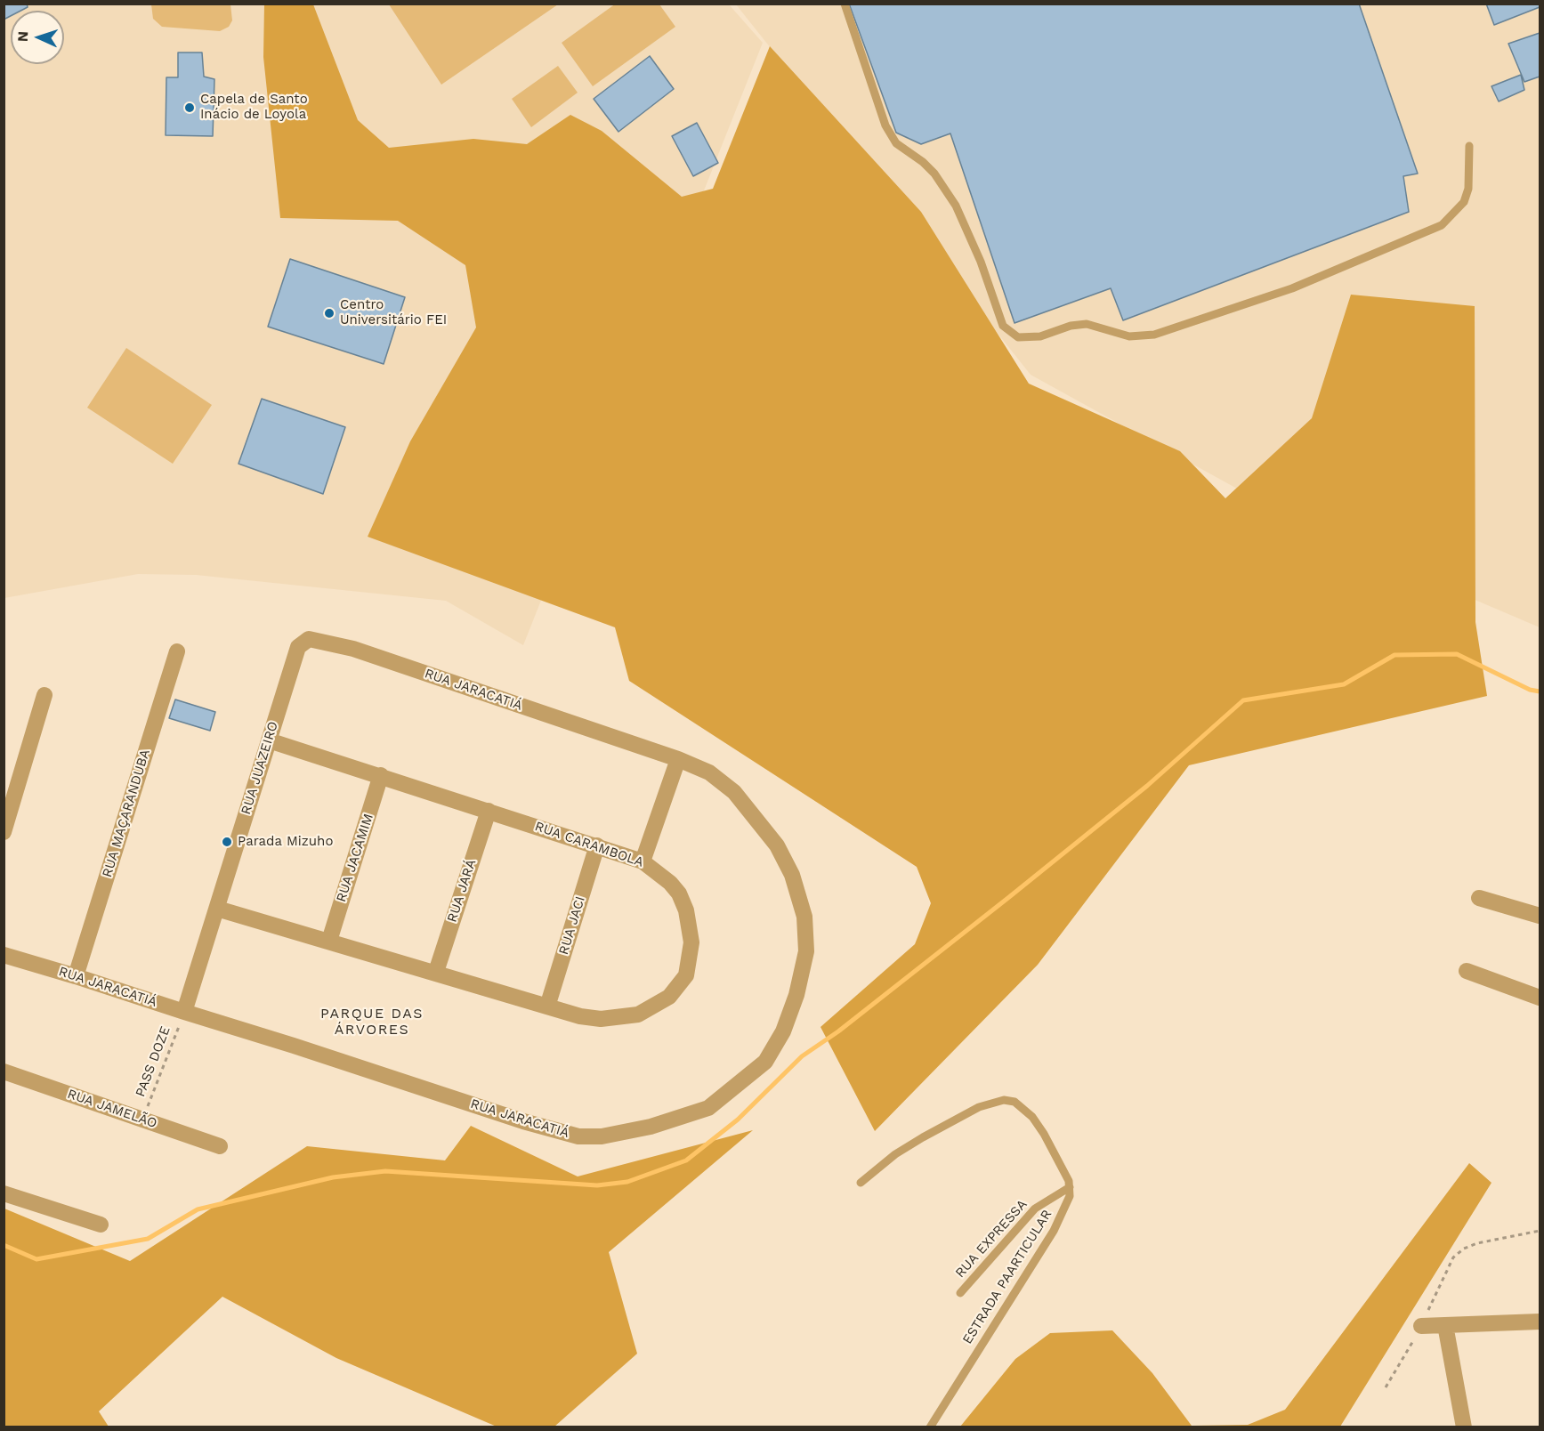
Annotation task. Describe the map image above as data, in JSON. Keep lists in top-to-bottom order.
{
  "streets": {
    "street": [
      "RUA JARACATIÁ",
      "RUA JUAZEIRO",
      "RUA MAÇARANDUBA",
      "RUA CARAMBOLA",
      "RUA JACAMIM",
      "RUA JARÁ",
      "RUA JACI",
      "RUA JAMELÃO"
    ],
    "lane": ["RUA EXPRESSA", "ESTRADA PAARTICULAR"],
    "path": ["PASS DOZE"]
  },
  "crossings": [
    ["RUA JARACATIÁ", "RUA JUAZEIRO"],
    ["RUA JARACATIÁ", "RUA MAÇARANDUBA"],
    ["RUA JARACATIÁ", "PASS DOZE"],
    ["RUA JUAZEIRO", "RUA CARAMBOLA"],
    ["RUA JUAZEIRO", "PASS DOZE"],
    ["RUA CARAMBOLA", "RUA JACAMIM"],
    ["RUA CARAMBOLA", "RUA JARÁ"],
    ["RUA CARAMBOLA", "RUA JACI"],
    ["PASS DOZE", "RUA JAMELÃO"],
    ["RUA EXPRESSA", "ESTRADA PAARTICULAR"]
  ],
  "districts": ["PARQUE DAS ÁRVORES"],
  "places": ["Capela de Santo Inácio de Loyola", "Centro Universitário FEI", "Parada Mizuho"],
  "north": "left"
}
